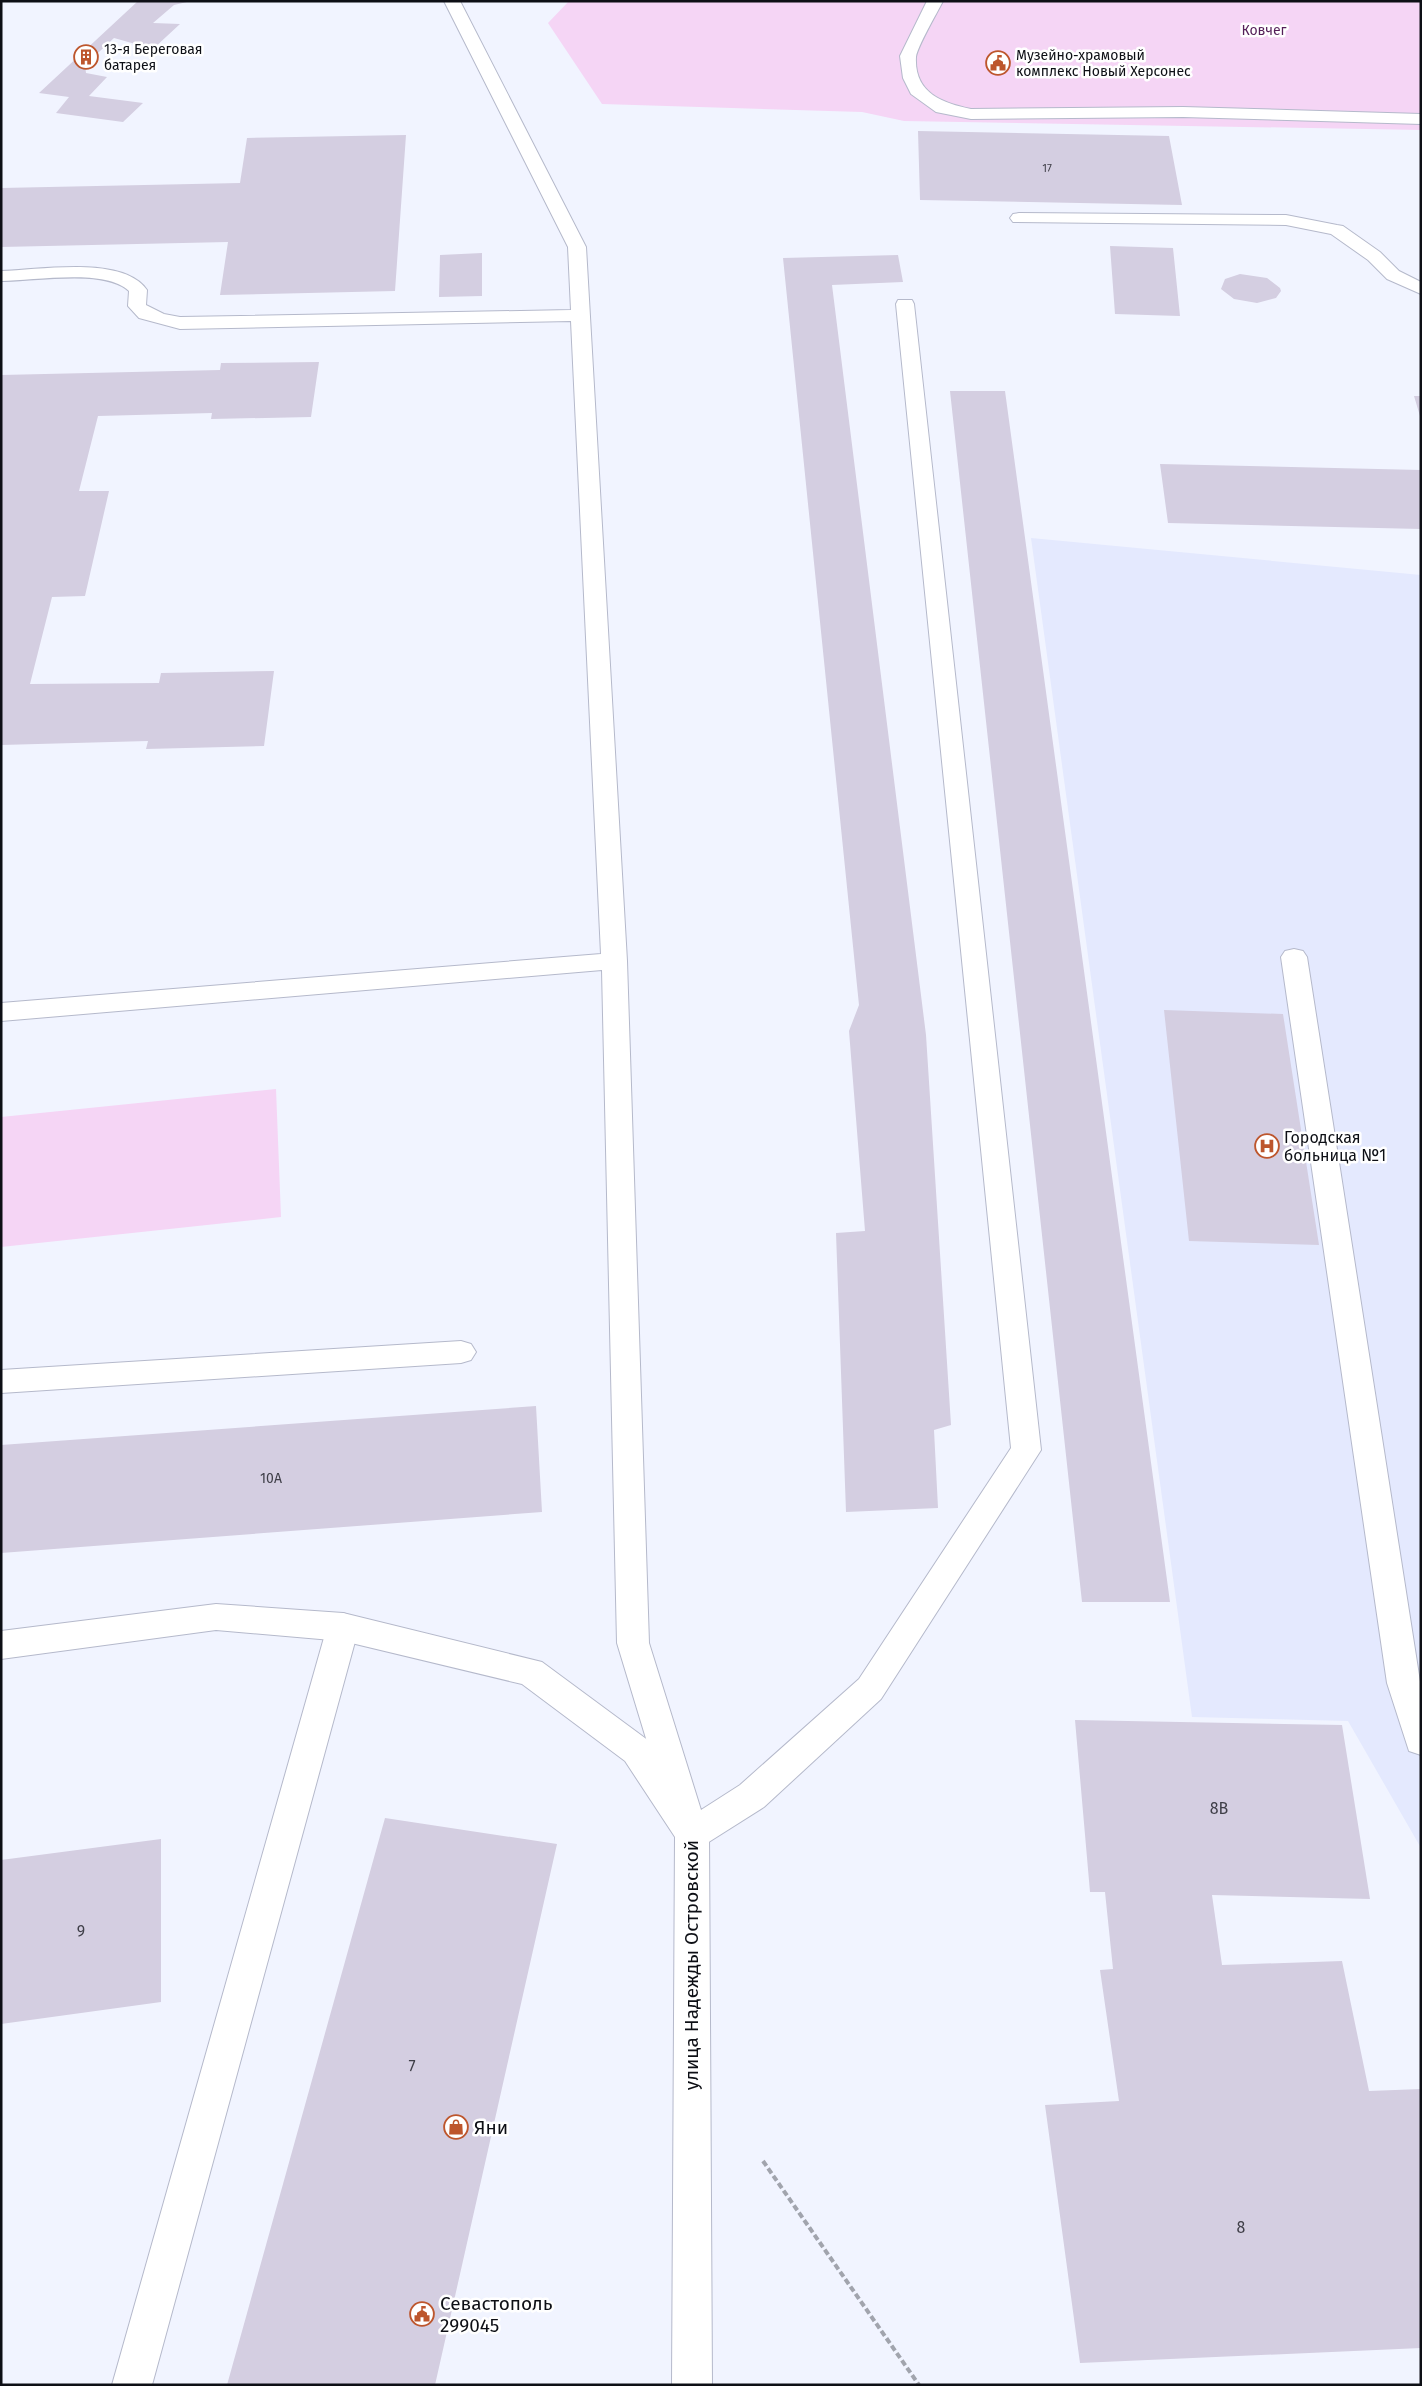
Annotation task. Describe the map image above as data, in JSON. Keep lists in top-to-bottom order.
{
  "streets": {
    "street": ["улица Надежды Островской"]
  },
  "parks": ["Ковчег"],
  "places": {
    "building": ["13-я Береговая батарея"],
    "public building": ["Музейно-храмовый комплекс Новый Херсонес", "Севастополь 299045"],
    "hospital": ["Городская больница №1"],
    "shop": ["Яни"]
  },
  "house_numbers": [
    "17",
    "10А",
    "8В",
    "9",
    "7",
    "8"
  ]
}
